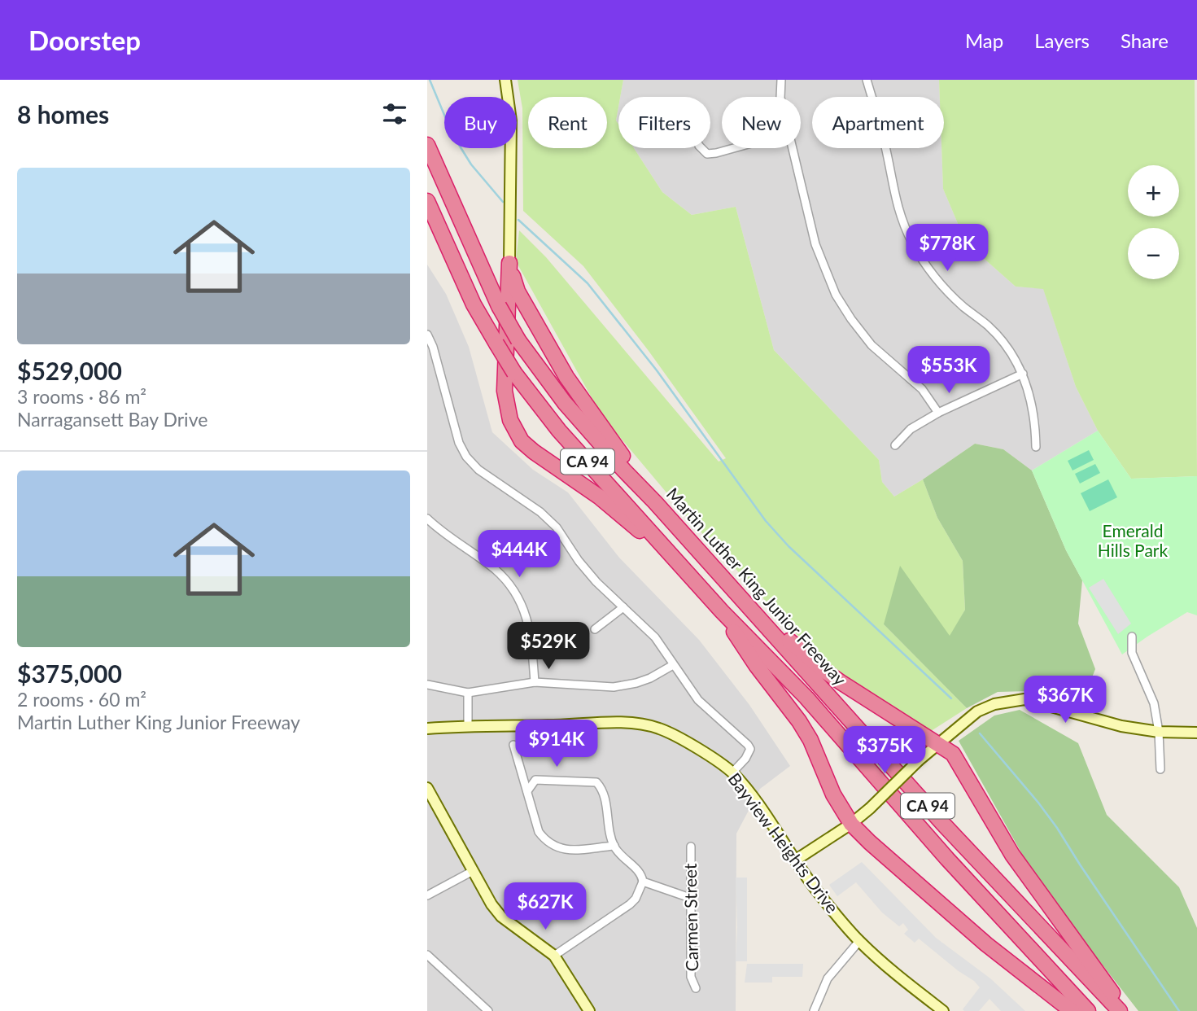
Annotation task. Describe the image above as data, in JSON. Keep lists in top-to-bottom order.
{
  "streets": {
    "highway": ["CA 94", "Martin Luther King Junior Freeway"],
    "street": ["Bayview Heights Drive", "Carmen Street"]
  },
  "parks": ["Emerald Hills Park"],
  "page": {
    "header": "Doorstep",
    "nav": ["Map", "Layers", "Share"],
    "heading": "8 homes",
    "chip": [
      "Buy",
      "Rent",
      "Filters",
      "New",
      "Apartment"
    ],
    "list": [
      {
        "name": "$529,000",
        "note": "3 rooms · 86 m² · Narragansett Bay Drive"
      },
      {
        "name": "$375,000",
        "note": "2 rooms · 60 m² · Martin Luther King Junior Freeway"
      }
    ],
    "map_buttons": ["+", "−"],
    "price": [
      "$778K",
      "$553K",
      "$444K",
      "$529K",
      "$367K",
      "$914K",
      "$375K",
      "$627K"
    ]
  }
}
